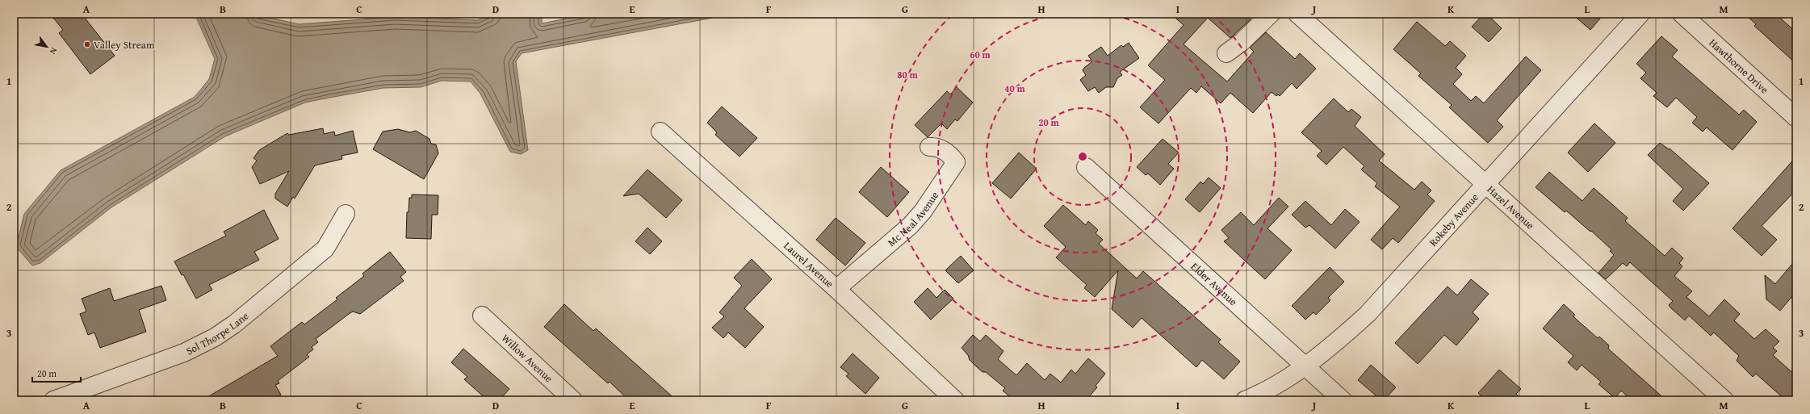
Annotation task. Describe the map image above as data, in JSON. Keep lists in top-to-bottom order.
{
  "streets": {
    "street": [
      "Hawthorne Drive",
      "Hazel Avenue",
      "Mc Neal Avenue",
      "Rokeby Avenue",
      "Laurel Avenue",
      "Elder Avenue",
      "Sol Thorpe Lane",
      "Willow Avenue"
    ]
  },
  "crossings": [
    ["Hazel Avenue", "Rokeby Avenue"],
    ["Mc Neal Avenue", "Laurel Avenue"],
    ["Rokeby Avenue", "Elder Avenue"]
  ],
  "places": ["Valley Stream"],
  "scale_bar": "20 m",
  "north": "bottom right",
  "grid": {
    "columns": [
      "A",
      "B",
      "C",
      "D",
      "E",
      "F",
      "G",
      "H",
      "I",
      "J",
      "K",
      "L",
      "M"
    ],
    "rows": ["1", "2", "3"]
  },
  "rings": [
    "60 m",
    "80 m",
    "40 m",
    "20 m"
  ]
}
